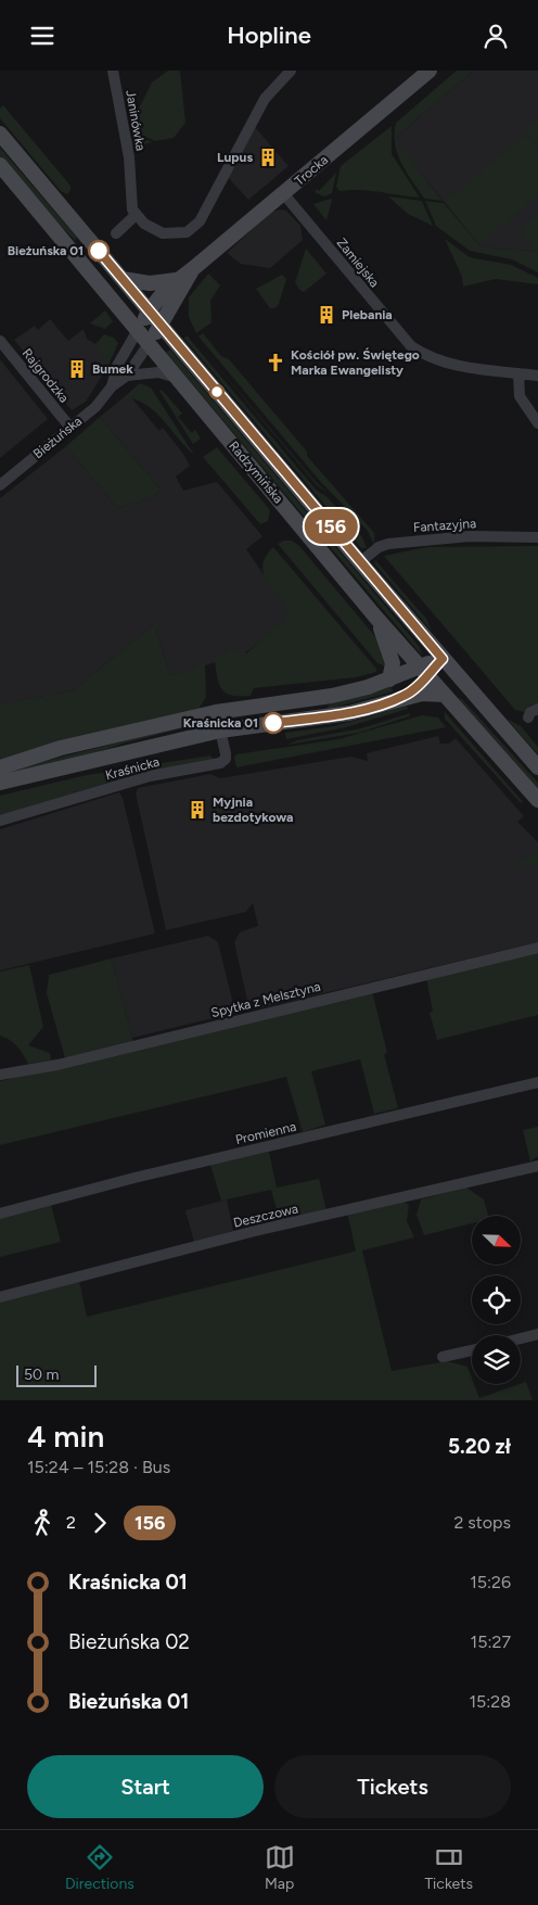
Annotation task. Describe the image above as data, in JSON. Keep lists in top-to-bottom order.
{
  "streets": {
    "main road": ["Trocka", "Bieżuńska", "Radzymińska"],
    "street": [
      "Janinówka",
      "Zamiejska",
      "Rajgrodzka",
      "Fantazyjna",
      "Kraśnicka",
      "Spytka z Melsztyna",
      "Promienna",
      "Deszczowa"
    ]
  },
  "crossings": [
    ["Trocka", "Zamiejska"],
    ["Trocka", "Bieżuńska"],
    ["Trocka", "Radzymińska"],
    ["Rajgrodzka", "Bieżuńska"],
    ["Bieżuńska", "Radzymińska"],
    ["Radzymińska", "Fantazyjna"]
  ],
  "places": {
    "building": [
      "Lupus",
      "Plebania",
      "Bumek",
      "Myjnia bezdotykowa"
    ],
    "other": ["Bieżuńska 01", "Kraśnicka 01"],
    "church": ["Kościół pw. Świętego Marka Ewangelisty"]
  },
  "lines": ["bus line 156"],
  "scale_bar": "50 m",
  "north": "bottom right",
  "page": {
    "header": "Hopline",
    "on_map": "156",
    "scale": "50 m",
    "heading": ["4 min", "15:24 – 15:28 · Bus", "5.20 zł"],
    "legs": ["2", "156", "2 stops"],
    "list": [
      {
        "name": "Kraśnicka 01",
        "value": "15:26"
      },
      {
        "name": "Bieżuńska 02",
        "value": "15:27"
      },
      {
        "name": "Bieżuńska 01",
        "value": "15:28"
      }
    ],
    "buttons": ["Start", "Tickets"],
    "tabs": ["Directions", "Map", "Tickets"]
  }
}
